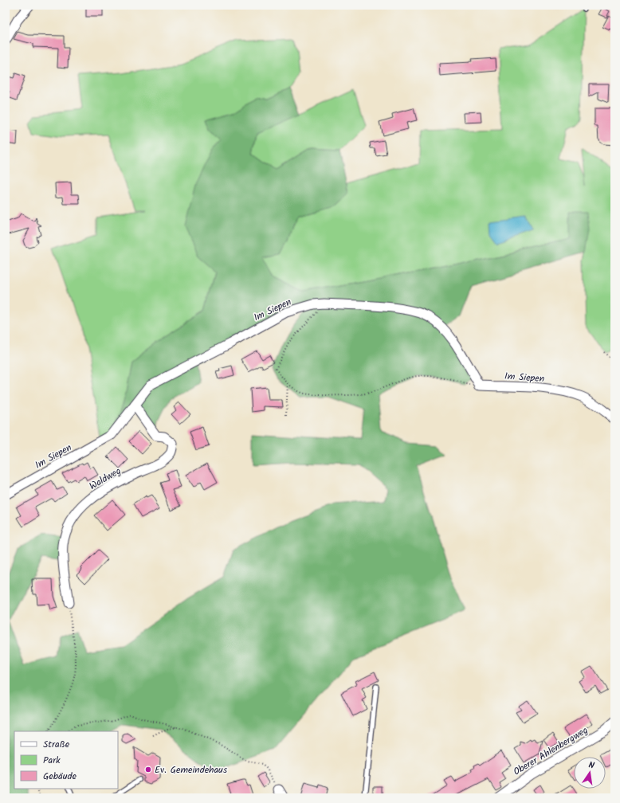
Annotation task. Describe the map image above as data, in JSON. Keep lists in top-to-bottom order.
{
  "streets": {
    "street": ["Im Siepen", "Waldweg", "Oberer Ahlenbergweg"]
  },
  "crossings": [
    ["Im Siepen", "Waldweg"]
  ],
  "places": ["Ev. Gemeindehaus"],
  "legend": ["Straße", "Park", "Gebäude"],
  "north": "top"
}
